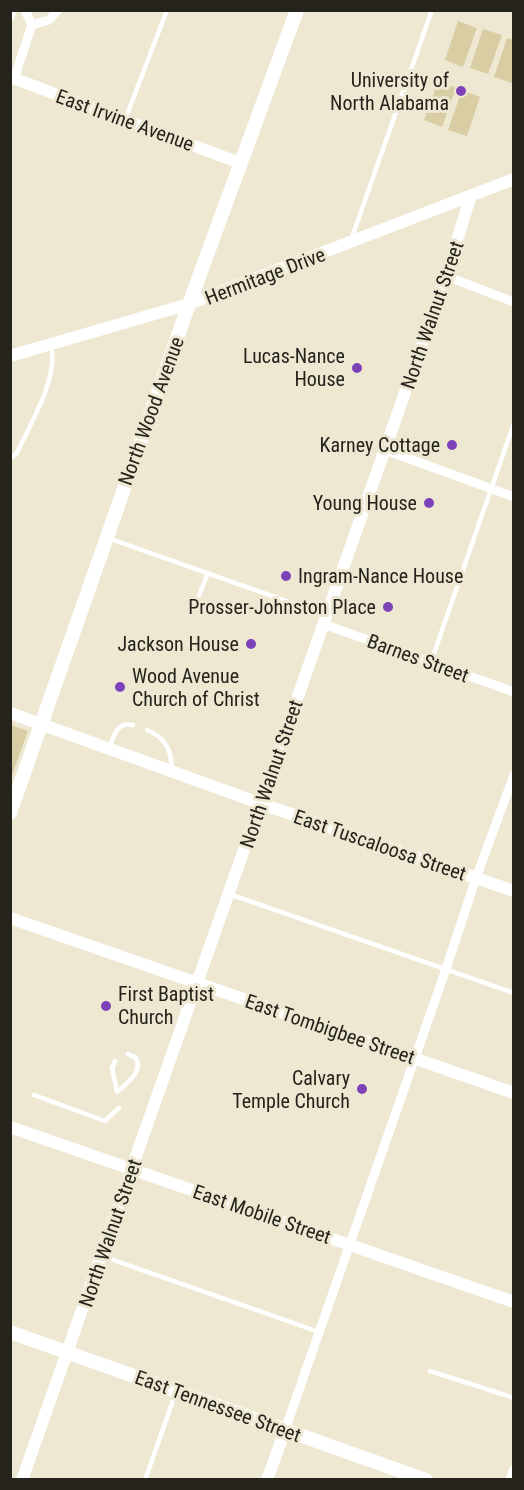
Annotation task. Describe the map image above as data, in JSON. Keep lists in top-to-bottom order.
{
  "streets": {
    "main road": ["North Wood Avenue", "East Tennessee Street"],
    "street": [
      "East Irvine Avenue",
      "Hermitage Drive",
      "North Walnut Street",
      "Barnes Street",
      "East Tuscaloosa Street",
      "East Tombigbee Street",
      "East Mobile Street"
    ]
  },
  "crossings": [
    ["East Irvine Avenue", "North Wood Avenue"],
    ["Hermitage Drive", "North Walnut Street"],
    ["Hermitage Drive", "North Wood Avenue"],
    ["North Walnut Street", "Barnes Street"],
    ["North Walnut Street", "East Tuscaloosa Street"],
    ["North Walnut Street", "East Tombigbee Street"],
    ["North Walnut Street", "East Mobile Street"],
    ["North Walnut Street", "East Tennessee Street"],
    ["North Wood Avenue", "East Tuscaloosa Street"]
  ],
  "places": [
    "University of North Alabama",
    "Lucas-Nance House",
    "Karney Cottage",
    "Young House",
    "Ingram-Nance House",
    "Prosser-Johnston Place",
    "Jackson House",
    "Wood Avenue Church of Christ",
    "First Baptist Church",
    "Calvary Temple Church"
  ]
}
